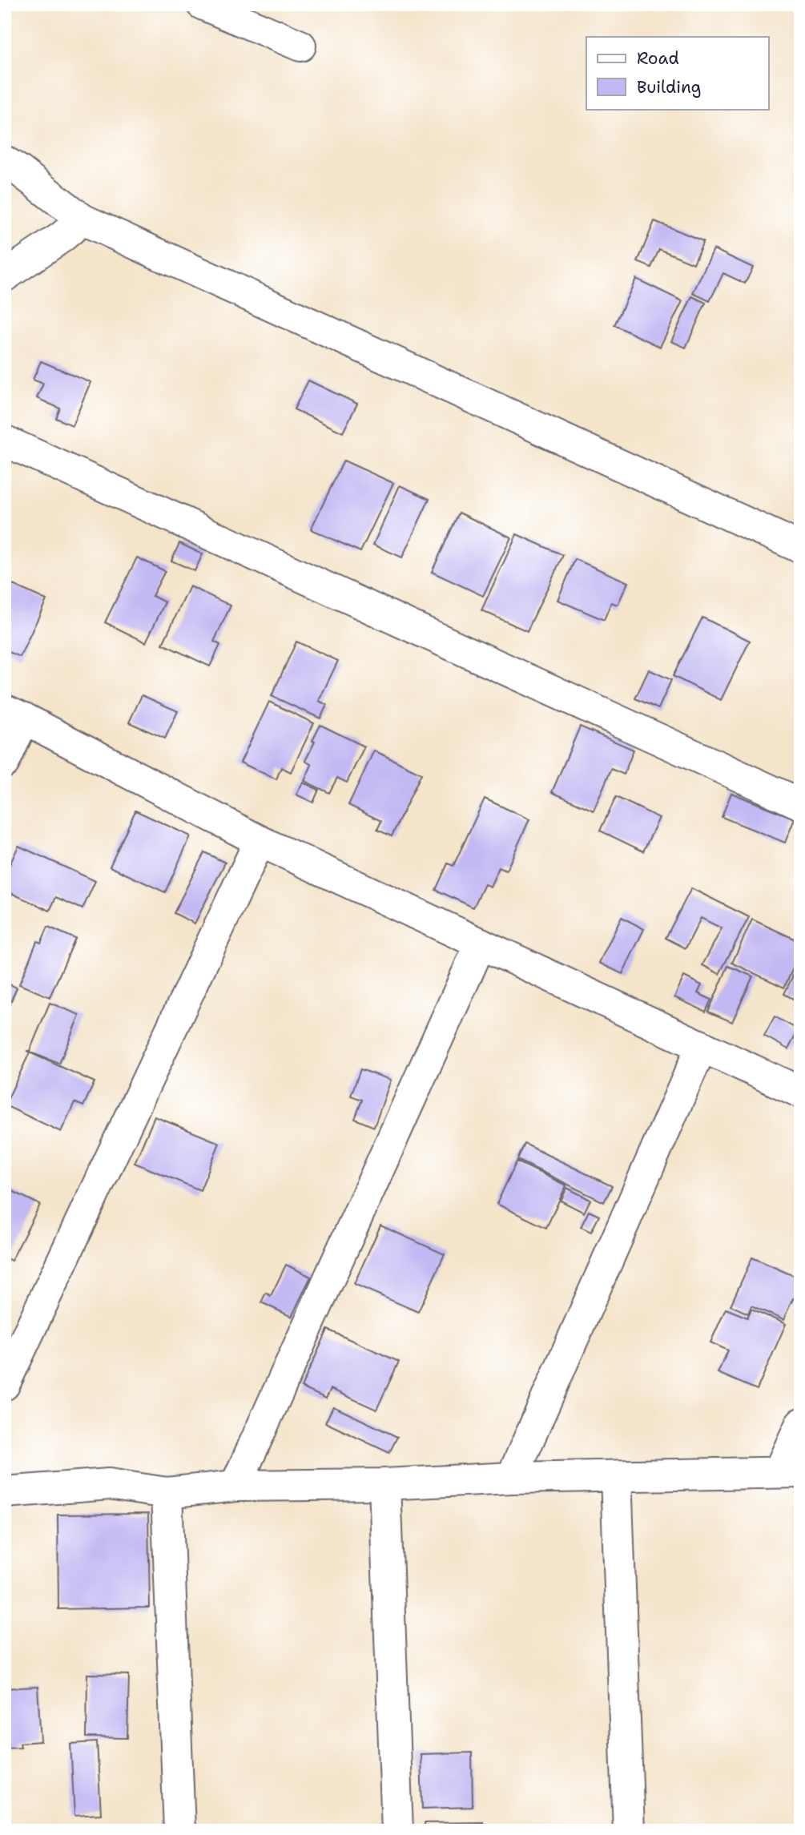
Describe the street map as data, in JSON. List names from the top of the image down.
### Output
{
  "legend": ["Road", "Building"]
}
